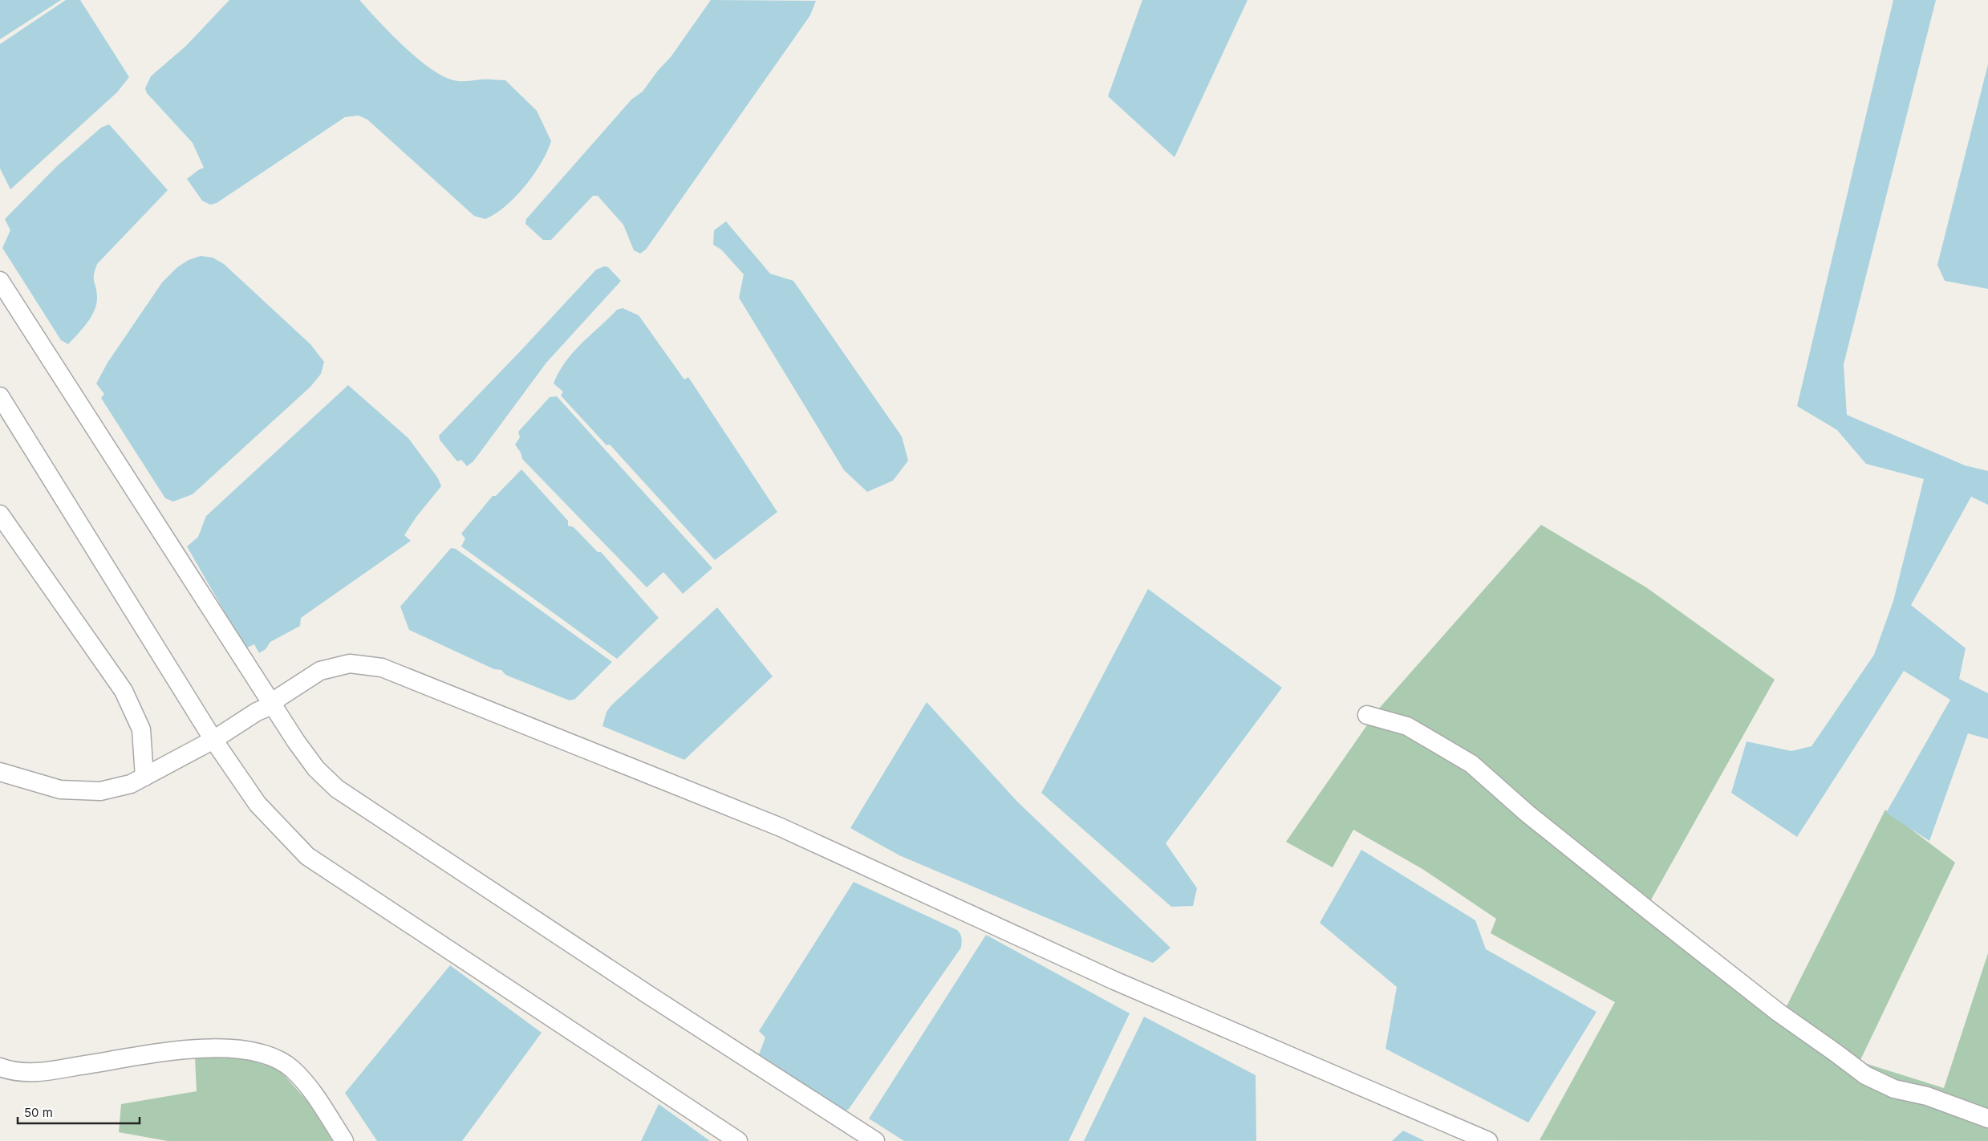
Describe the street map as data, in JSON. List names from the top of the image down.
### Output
{
  "scale_bar": "50 m"
}
